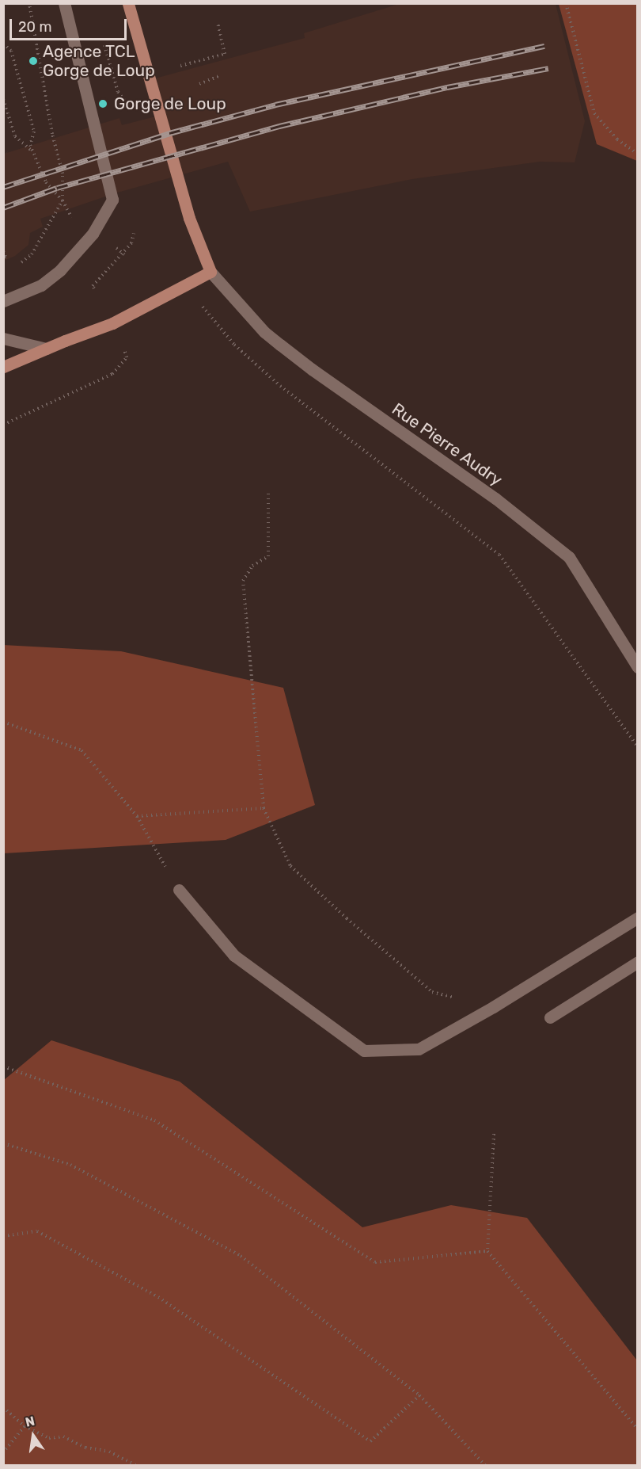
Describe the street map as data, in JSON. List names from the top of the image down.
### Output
{
  "streets": {
    "street": ["Rue Pierre Audry"]
  },
  "places": ["Agence TCL Gorge de Loup", "Gorge de Loup"],
  "scale_bar": "20 m",
  "north": "top"
}
